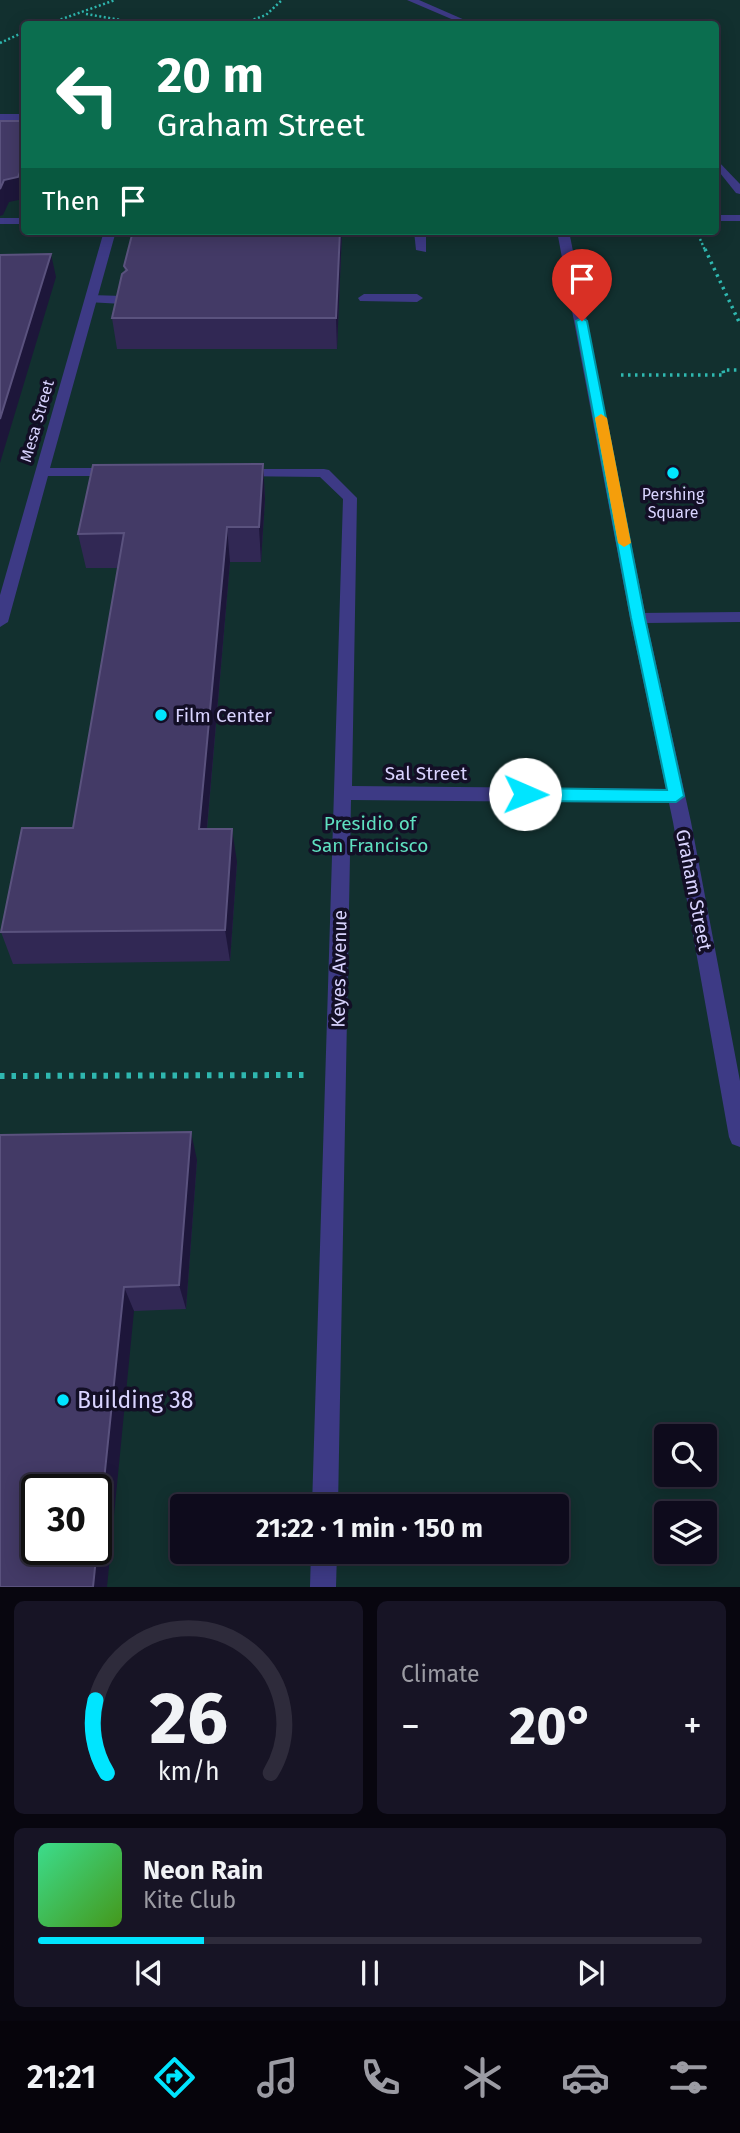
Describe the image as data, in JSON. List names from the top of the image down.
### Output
{
  "streets": {
    "street": [
      "Mesa Street",
      "Sal Street",
      "Graham Street",
      "Keyes Avenue"
    ]
  },
  "crossings": [
    ["Sal Street", "Graham Street"],
    ["Sal Street", "Keyes Avenue"]
  ],
  "parks": ["Presidio of San Francisco"],
  "places": ["Pershing Square", "Film Center", "Building 38"],
  "page": {
    "turn": ["20 m", "Graham Street"],
    "then": "Then",
    "limit": "30",
    "trip": "21:22 · 1 min · 150 m",
    "tile": "Climate",
    "heat": ["−", "20°", "+"],
    "song": ["Neon Rain", "Kite Club"],
    "tabs": "21:21",
    "gauge": ["26", "km/h"]
  }
}
